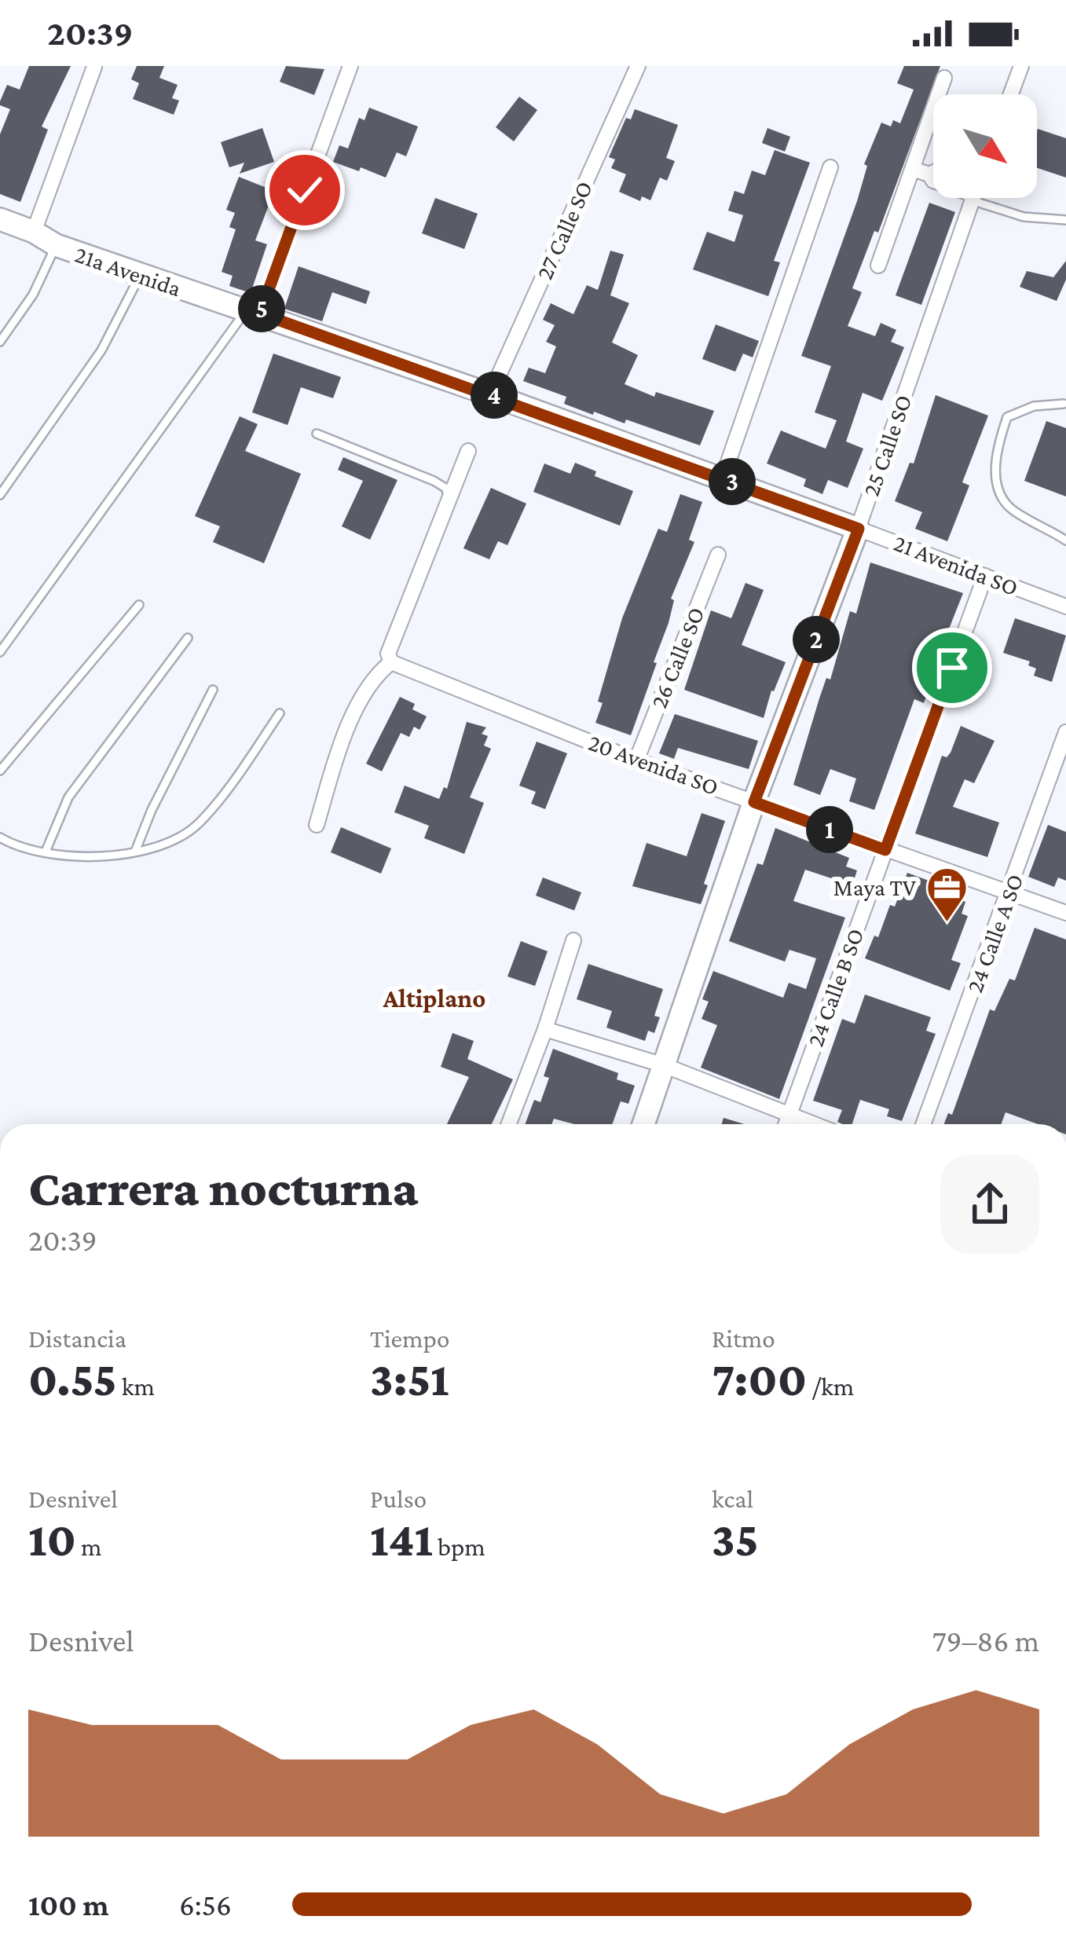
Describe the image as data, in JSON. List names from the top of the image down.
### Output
{
  "streets": {
    "street": [
      "27 Calle SO",
      "21a Avenida",
      "25 Calle SO",
      "21 Avenida SO",
      "26 Calle SO",
      "20 Avenida SO",
      "24 Calle A SO",
      "24 Calle B SO"
    ]
  },
  "crossings": [
    ["27 Calle SO", "21 Avenida SO"],
    ["21a Avenida", "21 Avenida SO"],
    ["25 Calle SO", "21 Avenida SO"],
    ["25 Calle SO", "20 Avenida SO"],
    ["21 Avenida SO", "24 Calle B SO"],
    ["26 Calle SO", "20 Avenida SO"],
    ["20 Avenida SO", "24 Calle A SO"],
    ["20 Avenida SO", "24 Calle B SO"]
  ],
  "districts": ["Altiplano"],
  "places": {
    "office": ["Maya TV"]
  },
  "north": "bottom right",
  "page": {
    "status": "20:39",
    "pins": [
      "5",
      "4",
      "3",
      "2",
      "1"
    ],
    "heading": ["Carrera nocturna", "20:39"],
    "stats": [
      ["Distancia", "0.55 km"],
      ["Tiempo", "3:51"],
      ["Ritmo", "7:00 /km"],
      ["Desnivel", "10 m"],
      ["Pulso", "141 bpm"],
      ["kcal", "35"]
    ],
    "chart": ["Desnivel", "79–86 m"],
    "list": [
      {
        "name": "100 m",
        "note": "6:56"
      }
    ]
  }
}
